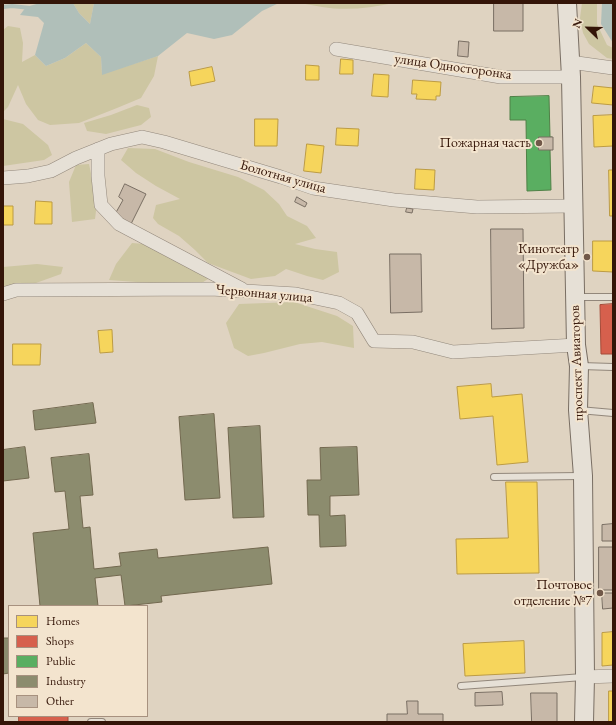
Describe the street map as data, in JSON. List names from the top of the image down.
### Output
{
  "streets": {
    "street": [
      "улица Односторонка",
      "Болотная улица",
      "Червонная улица",
      "проспект Авиаторов"
    ]
  },
  "crossings": [
    ["улица Односторонка", "проспект Авиаторов"],
    ["Болотная улица", "проспект Авиаторов"],
    ["Червонная улица", "проспект Авиаторов"]
  ],
  "places": ["Пожарная часть", "Кинотеатр «Дружба»", "Почтовое отделение №7"],
  "legend": [
    "Homes",
    "Shops",
    "Public",
    "Industry",
    "Other"
  ],
  "north": "top left"
}
